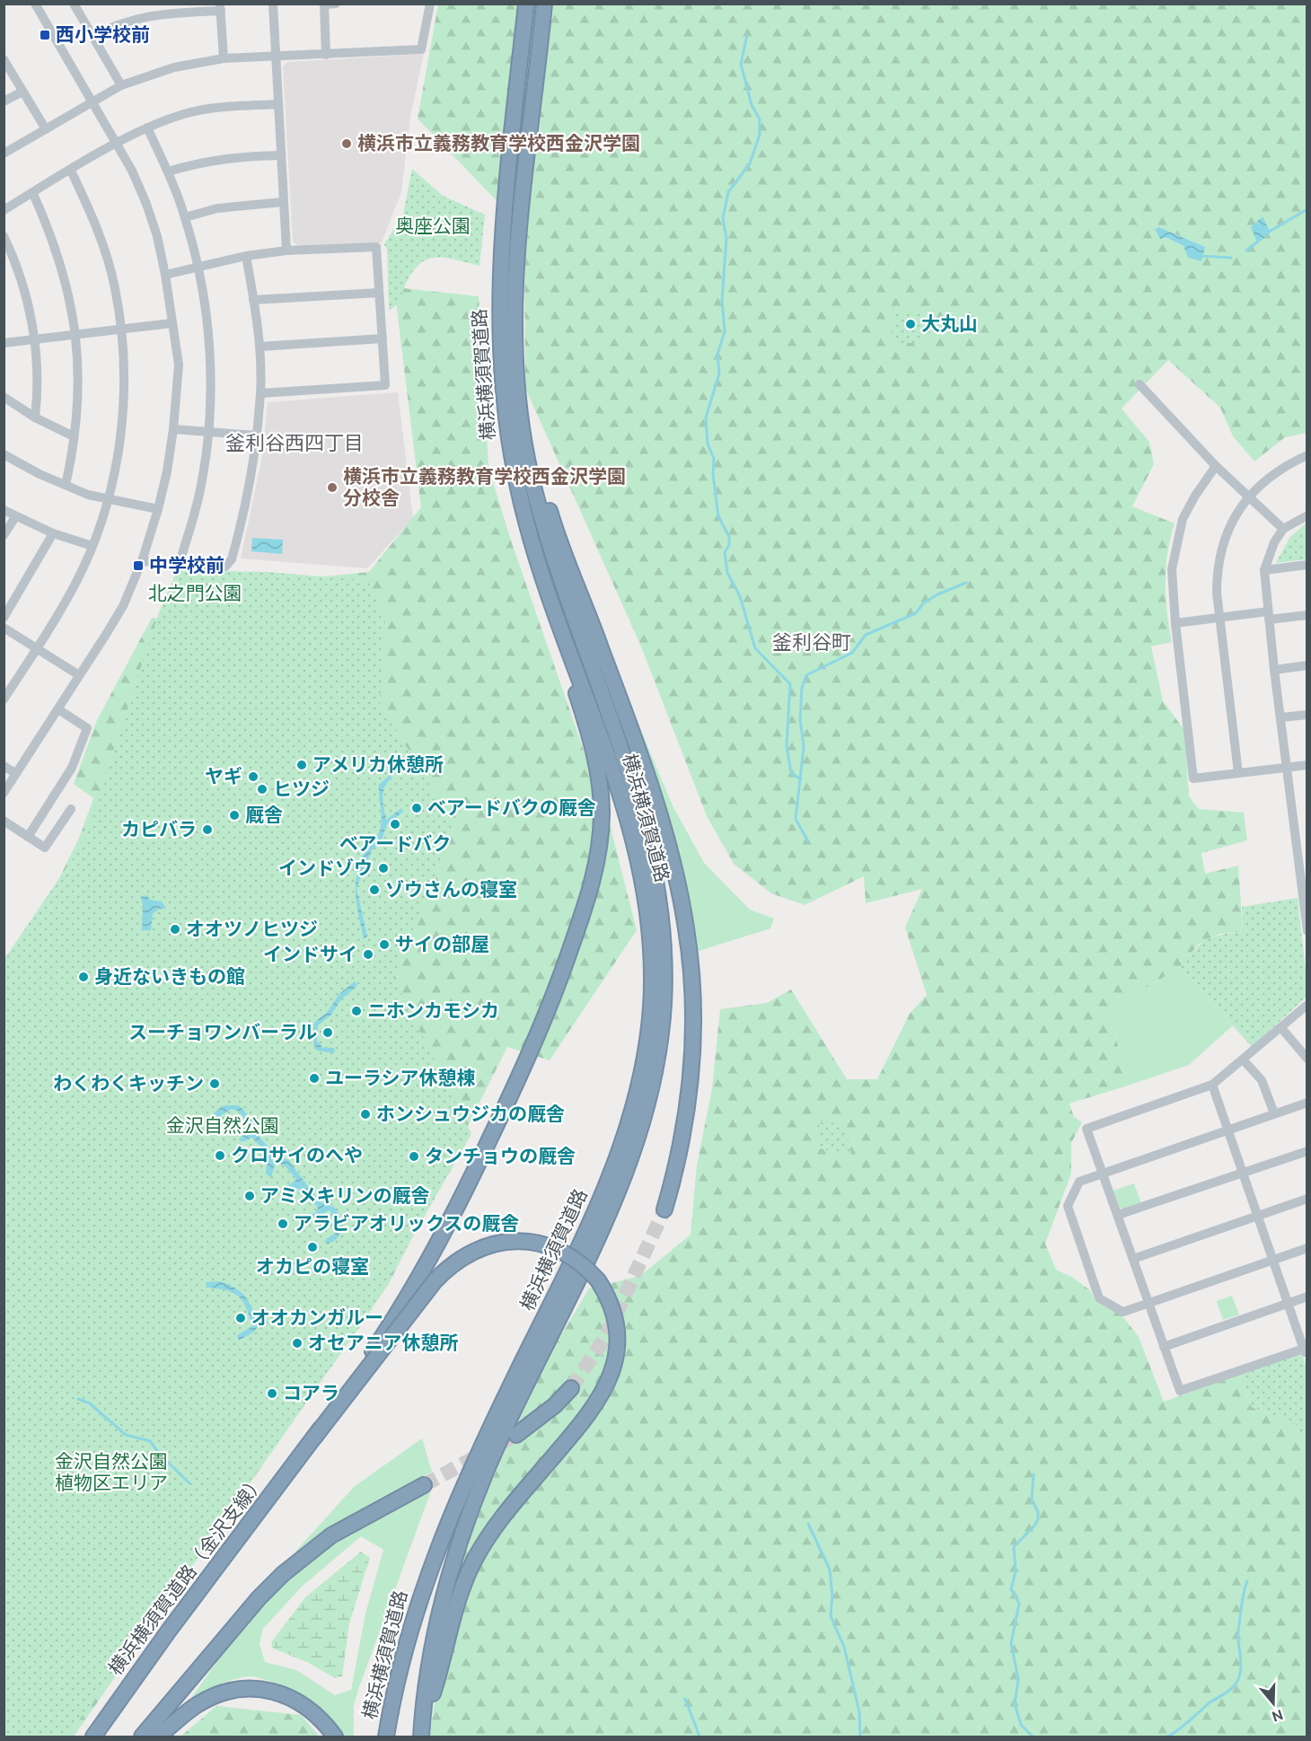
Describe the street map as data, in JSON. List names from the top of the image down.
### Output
{
  "streets": {
    "highway": ["横浜横須賀道路", "横浜横須賀道路（金沢支線）"]
  },
  "districts": ["釜利谷西四丁目", "釜利谷町"],
  "parks": [
    "奥座公園",
    "北之門公園",
    "金沢自然公園",
    "金沢自然公園 植物区エリア"
  ],
  "places": {
    "transit": ["西小学校前", "中学校前"],
    "other": [
      "横浜市立義務教育学校西金沢学園",
      "大丸山",
      "横浜市立義務教育学校西金沢学園 分校舎",
      "アメリカ休憩所",
      "ヤギ",
      "ヒツジ",
      "ベアードバクの厩舎",
      "厩舎",
      "ベアードバク",
      "カピバラ",
      "インドゾウ",
      "ゾウさんの寝室",
      "オオツノヒツジ",
      "サイの部屋",
      "インドサイ",
      "身近ないきもの館",
      "ニホンカモシカ",
      "スーチョワンバーラル",
      "ユーラシア休憩棟",
      "わくわくキッチン",
      "ホンシュウジカの厩舎",
      "クロサイのへや",
      "タンチョウの厩舎",
      "アミメキリンの厩舎",
      "アラビアオリックスの厩舎",
      "オカピの寝室",
      "オオカンガルー",
      "オセアニア休憩所",
      "コアラ"
    ]
  },
  "north": "bottom"
}
